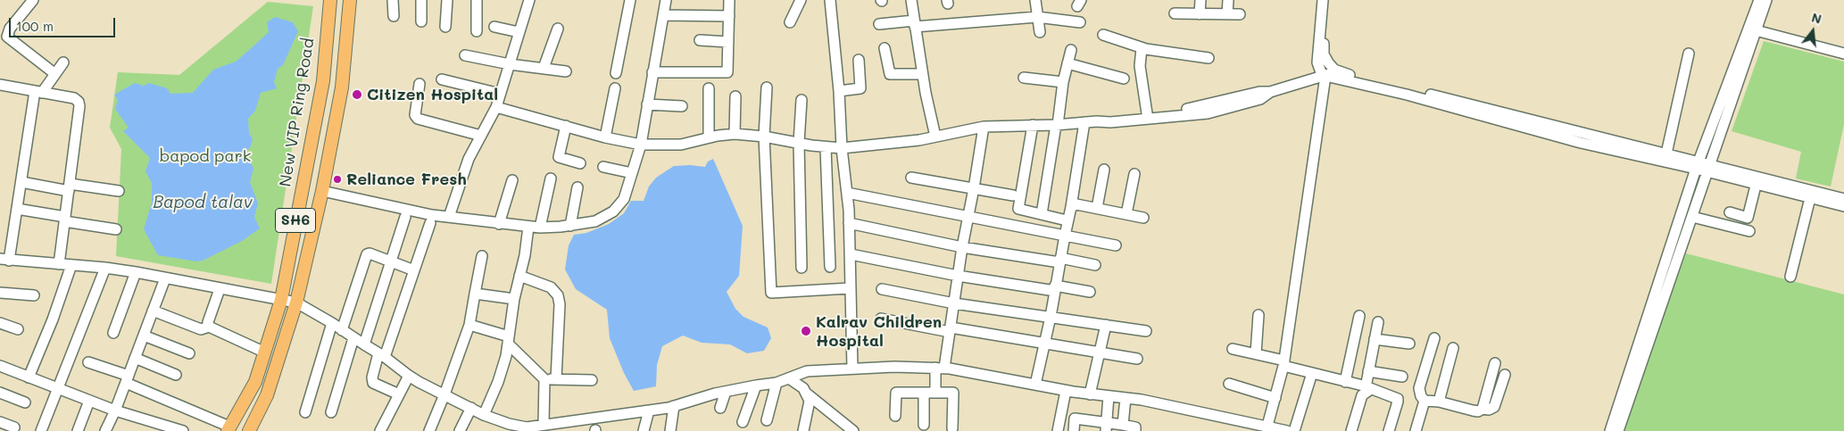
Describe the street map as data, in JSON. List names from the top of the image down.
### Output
{
  "streets": {
    "main road": ["New VIP Ring Road", "SH6"]
  },
  "water": ["Bapod talav"],
  "parks": ["bapod park"],
  "places": ["Citizen Hospital", "Reliance Fresh", "Kalrav Children Hospital"],
  "scale_bar": "100 m",
  "north": "top"
}
